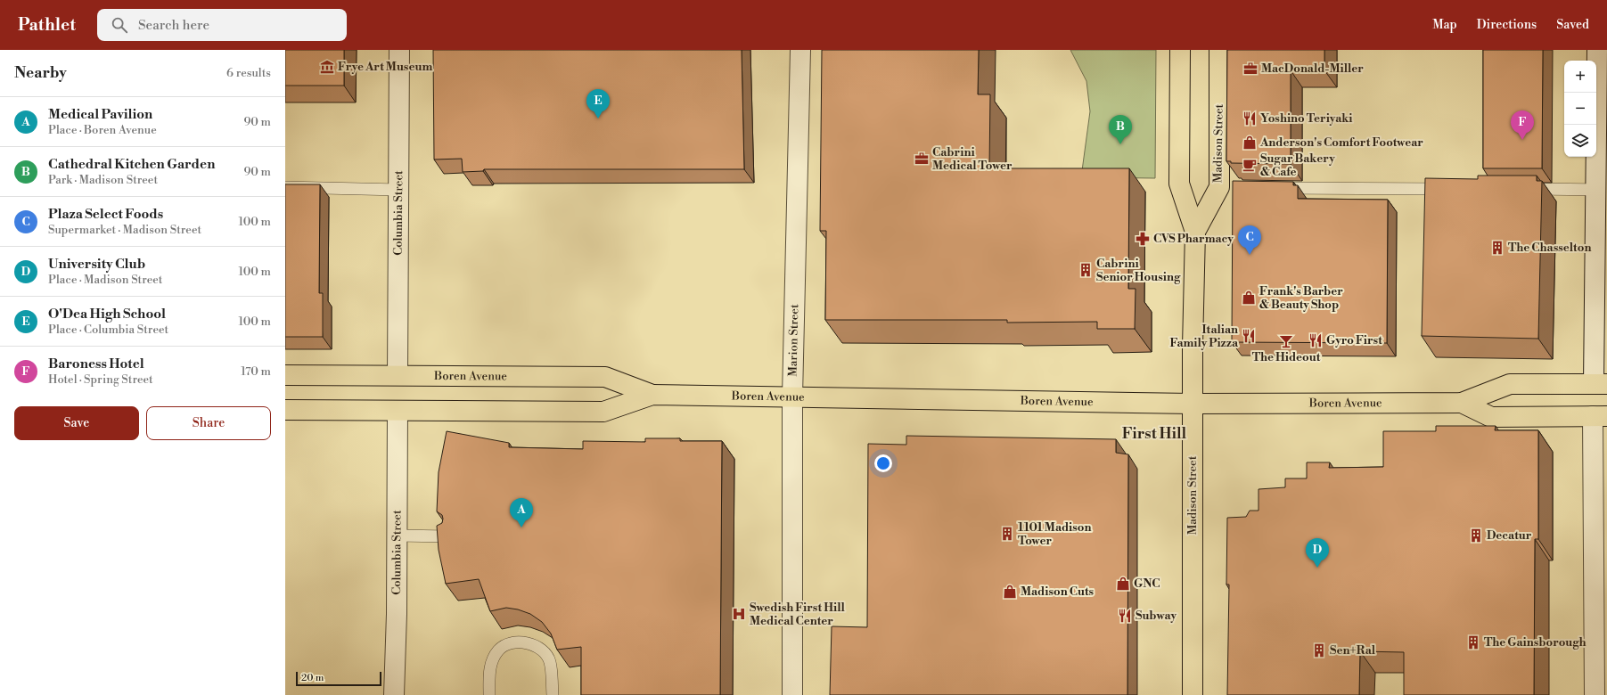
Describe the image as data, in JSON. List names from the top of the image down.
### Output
{
  "streets": {
    "main road": ["Madison Street", "Boren Avenue"],
    "street": ["Columbia Street", "Marion Street"]
  },
  "crossings": [
    ["Madison Street", "Boren Avenue"],
    ["Columbia Street", "Boren Avenue"],
    ["Marion Street", "Boren Avenue"]
  ],
  "districts": ["First Hill"],
  "places": {
    "museum": ["Frye Art Museum"],
    "office": ["MacDonald-Miller", "Cabrini Medical Tower"],
    "restaurant": [
      "Yoshino Teriyaki",
      "Italian Family Pizza",
      "Gyro First",
      "Subway"
    ],
    "shop": [
      "Anderson's Comfort Footwear",
      "Frank's Barber & Beauty Shop",
      "GNC",
      "Madison Cuts"
    ],
    "cafe": ["Sugar Bakery & Cafe"],
    "pharmacy": ["CVS Pharmacy"],
    "building": [
      "The Chasselton",
      "Cabrini Senior Housing",
      "1101 Madison Tower",
      "Decatur",
      "The Gainsborough",
      "Sen+Ral"
    ],
    "bar": ["The Hideout"],
    "hospital": ["Swedish First Hill Medical Center"]
  },
  "scale_bar": "20 m",
  "page": {
    "header": "Pathlet",
    "search": "Search here",
    "nav": ["Map", "Directions", "Saved"],
    "heading": ["Nearby", "6 results"],
    "map_buttons": ["+", "−"],
    "pins": [
      "E",
      "F",
      "B",
      "C",
      "A",
      "D"
    ],
    "list": [
      {
        "mark": "A",
        "name": "Medical Pavilion",
        "note": "Place · Boren Avenue",
        "value": "90 m"
      },
      {
        "mark": "B",
        "name": "Cathedral Kitchen Garden",
        "note": "Park · Madison Street",
        "value": "90 m"
      },
      {
        "mark": "C",
        "name": "Plaza Select Foods",
        "note": "Supermarket · Madison Street",
        "value": "100 m"
      },
      {
        "mark": "D",
        "name": "University Club",
        "note": "Place · Madison Street",
        "value": "100 m"
      },
      {
        "mark": "E",
        "name": "O'Dea High School",
        "note": "Place · Columbia Street",
        "value": "100 m"
      },
      {
        "mark": "F",
        "name": "Baroness Hotel",
        "note": "Hotel · Spring Street",
        "value": "170 m"
      }
    ],
    "buttons": ["Save", "Share"],
    "scale": "20 m"
  }
}
